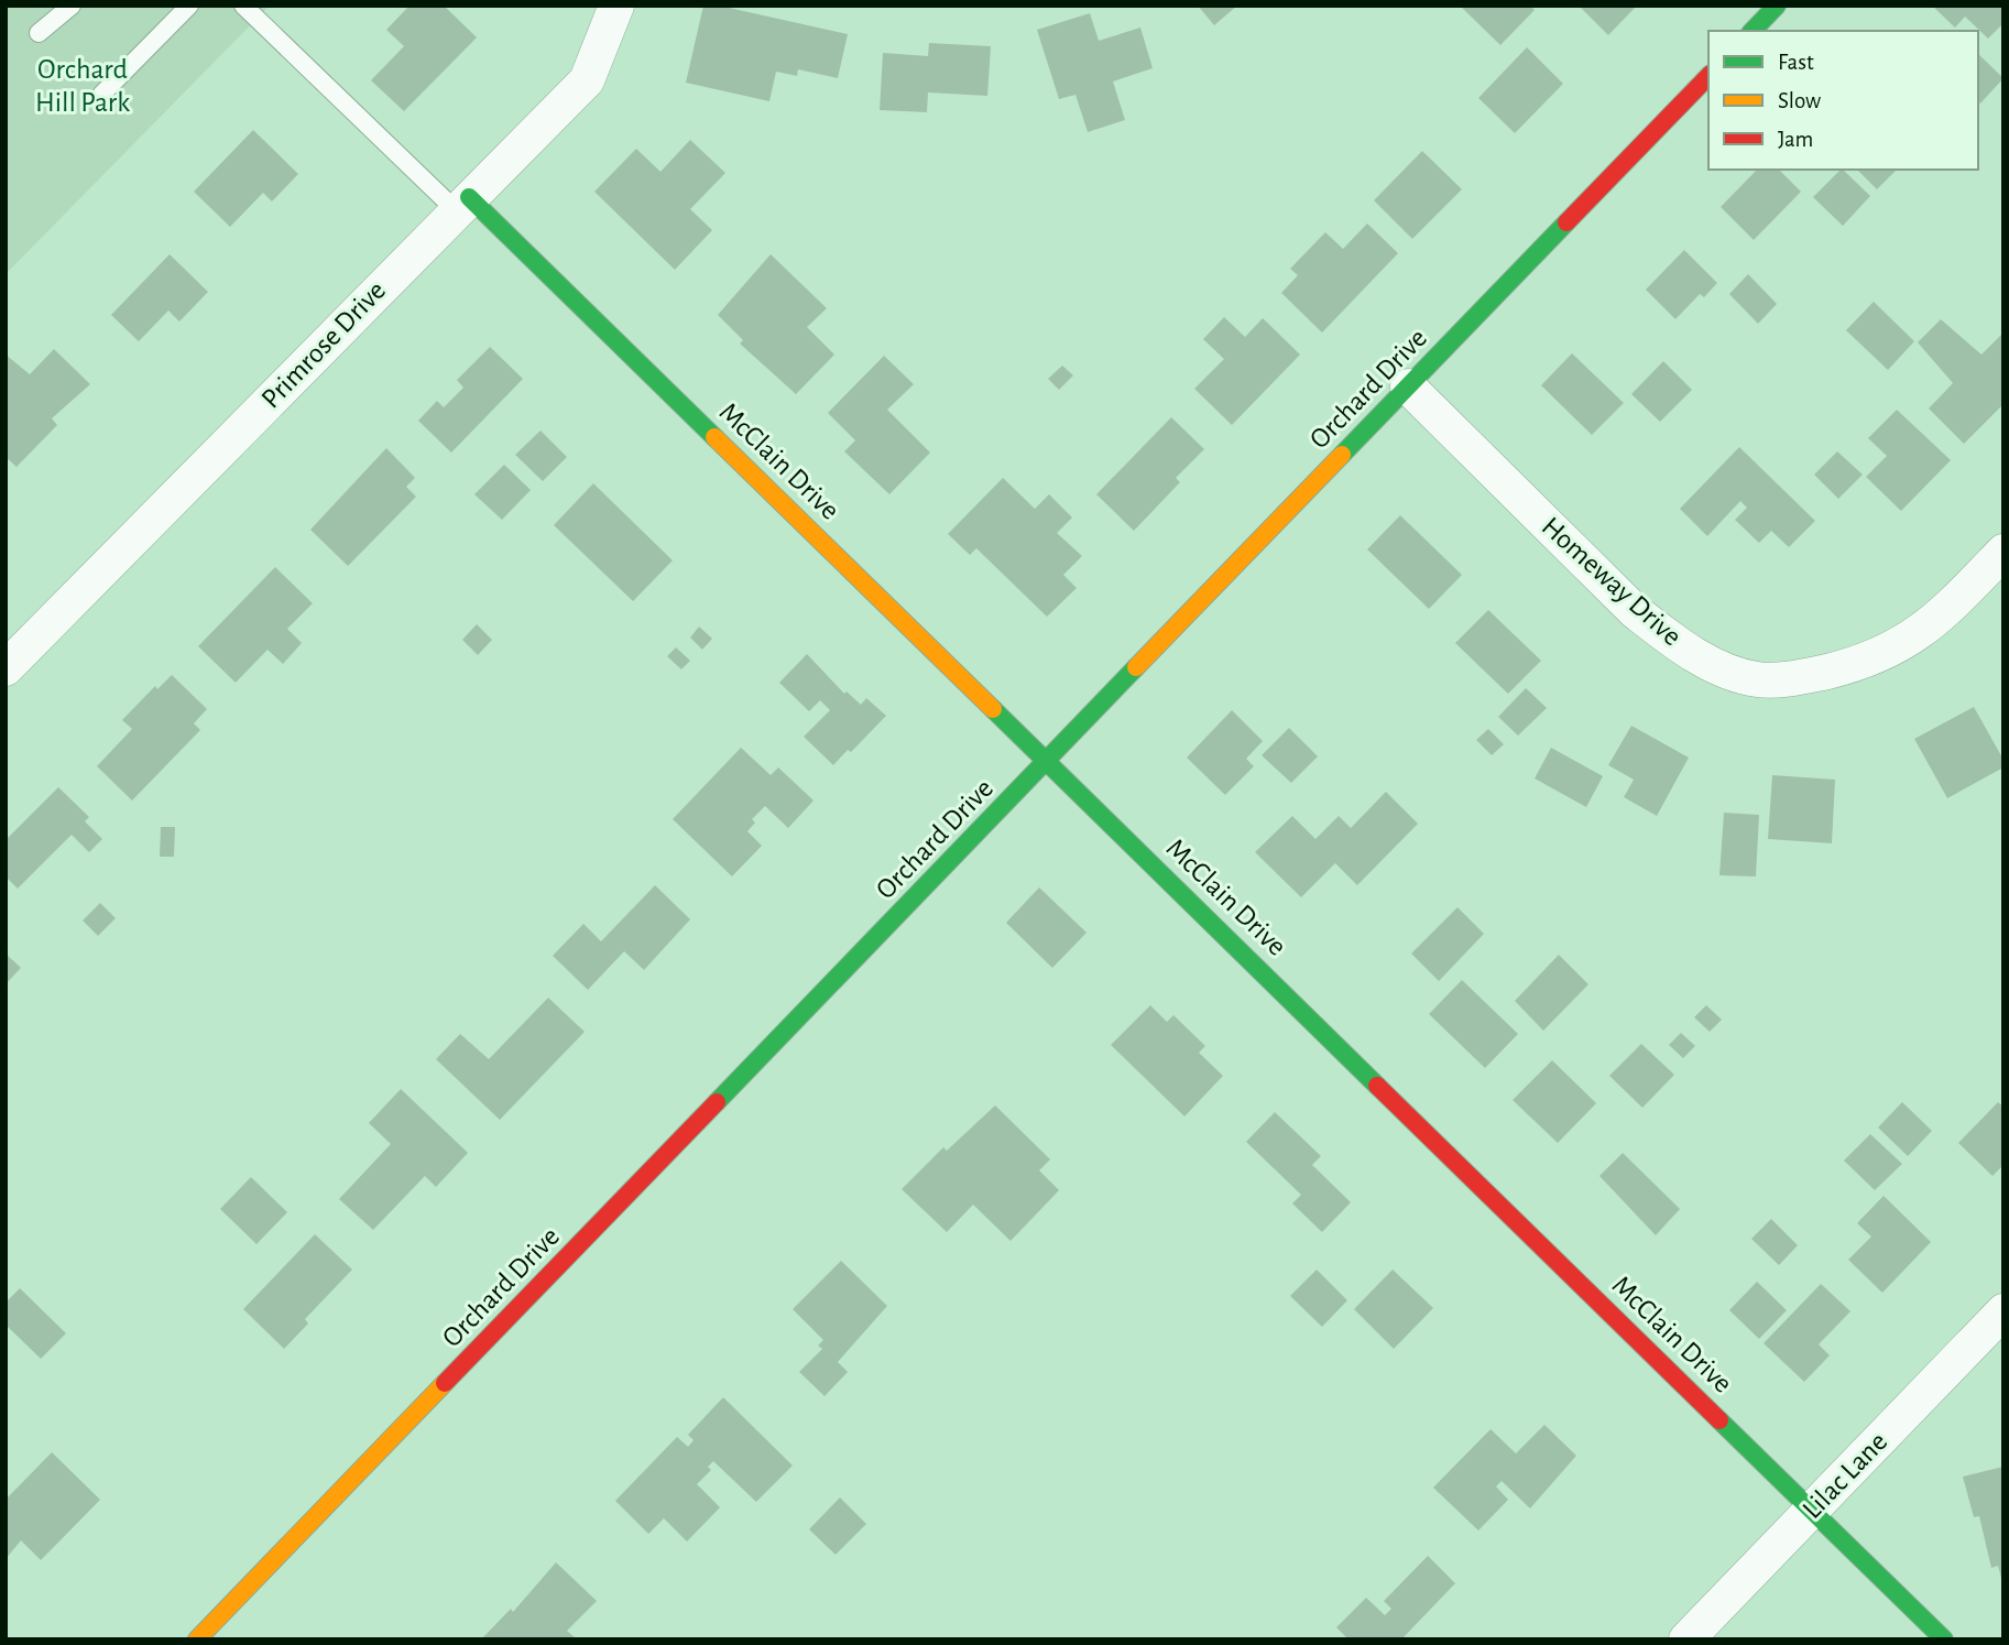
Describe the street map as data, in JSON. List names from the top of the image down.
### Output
{
  "streets": {
    "street": [
      "Primrose Drive",
      "Orchard Drive",
      "McClain Drive",
      "Homeway Drive",
      "Lilac Lane"
    ]
  },
  "crossings": [
    ["Primrose Drive", "McClain Drive"],
    ["Orchard Drive", "McClain Drive"],
    ["Orchard Drive", "Homeway Drive"],
    ["McClain Drive", "Lilac Lane"]
  ],
  "parks": ["Orchard Hill Park"],
  "legend": ["Fast", "Slow", "Jam"]
}
